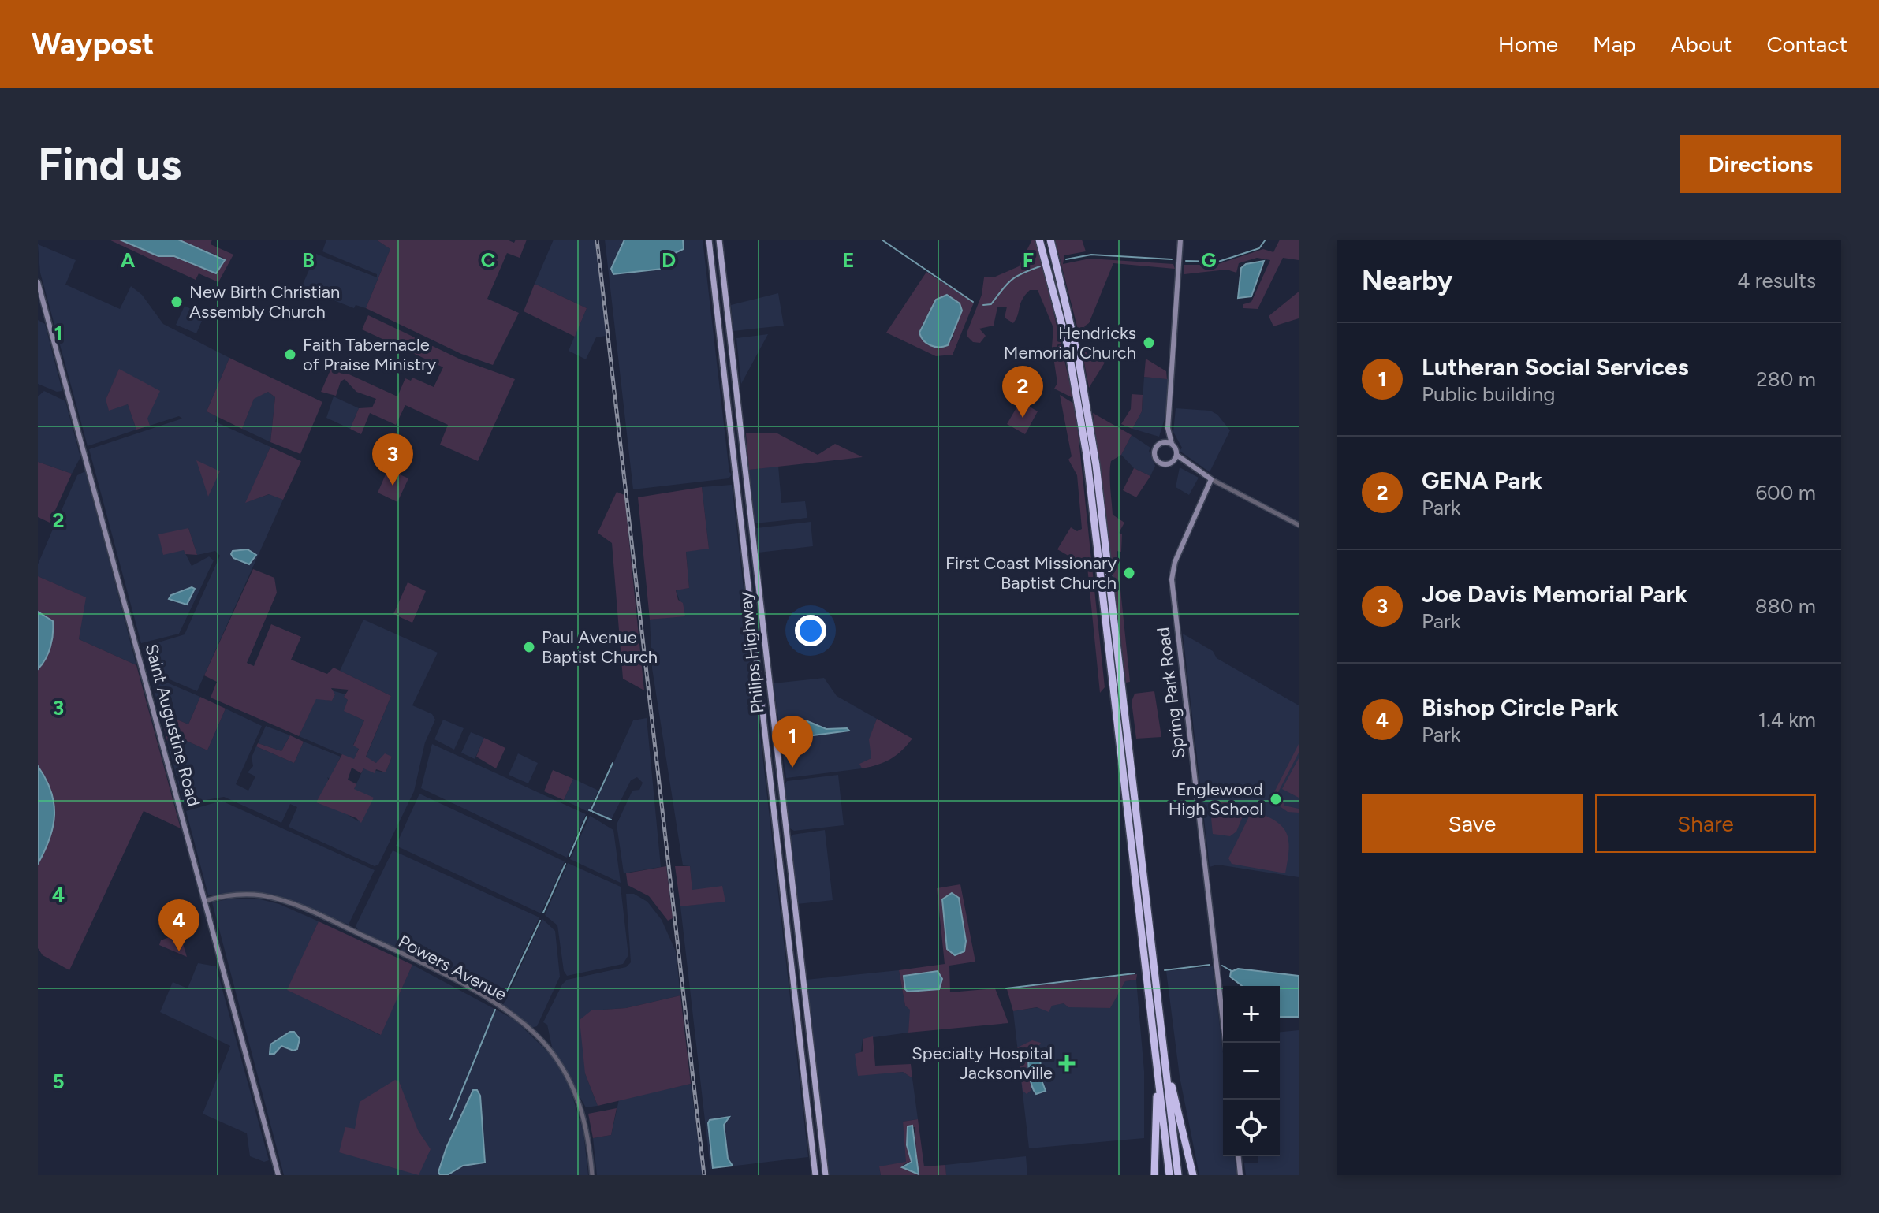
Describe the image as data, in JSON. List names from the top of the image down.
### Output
{
  "streets": {
    "main road": ["Philips Highway", "Spring Park Road", "Saint Augustine Road"],
    "street": ["Powers Avenue"]
  },
  "crossings": [
    ["Saint Augustine Road", "Powers Avenue"]
  ],
  "places": {
    "other": [
      "New Birth Christian Assembly Church",
      "Hendricks Memorial Church",
      "Faith Tabernacle of Praise Ministry",
      "First Coast Missionary Baptist Church",
      "Paul Avenue Baptist Church",
      "Englewood High School"
    ],
    "health": ["Specialty Hospital Jacksonville"]
  },
  "page": {
    "header": "Waypost",
    "nav": [
      "Home",
      "Map",
      "About",
      "Contact"
    ],
    "buttons": [
      "Directions",
      ["Save", "Share"]
    ],
    "title": "Find us",
    "heading": ["Nearby", "4 results"],
    "list": [
      {
        "mark": "1",
        "name": "Lutheran Social Services",
        "note": "Public building",
        "value": "280 m"
      },
      {
        "mark": "2",
        "name": "GENA Park",
        "note": "Park",
        "value": "600 m"
      },
      {
        "mark": "3",
        "name": "Joe Davis Memorial Park",
        "note": "Park",
        "value": "880 m"
      },
      {
        "mark": "4",
        "name": "Bishop Circle Park",
        "note": "Park",
        "value": "1.4 km"
      }
    ],
    "pins": [
      "2",
      "3",
      "1",
      "4"
    ],
    "map_buttons": ["+", "−"]
  },
  "grid": {
    "columns": [
      "A",
      "B",
      "C",
      "D",
      "E",
      "F",
      "G"
    ],
    "rows": [
      "1",
      "2",
      "3",
      "4",
      "5"
    ]
  }
}
